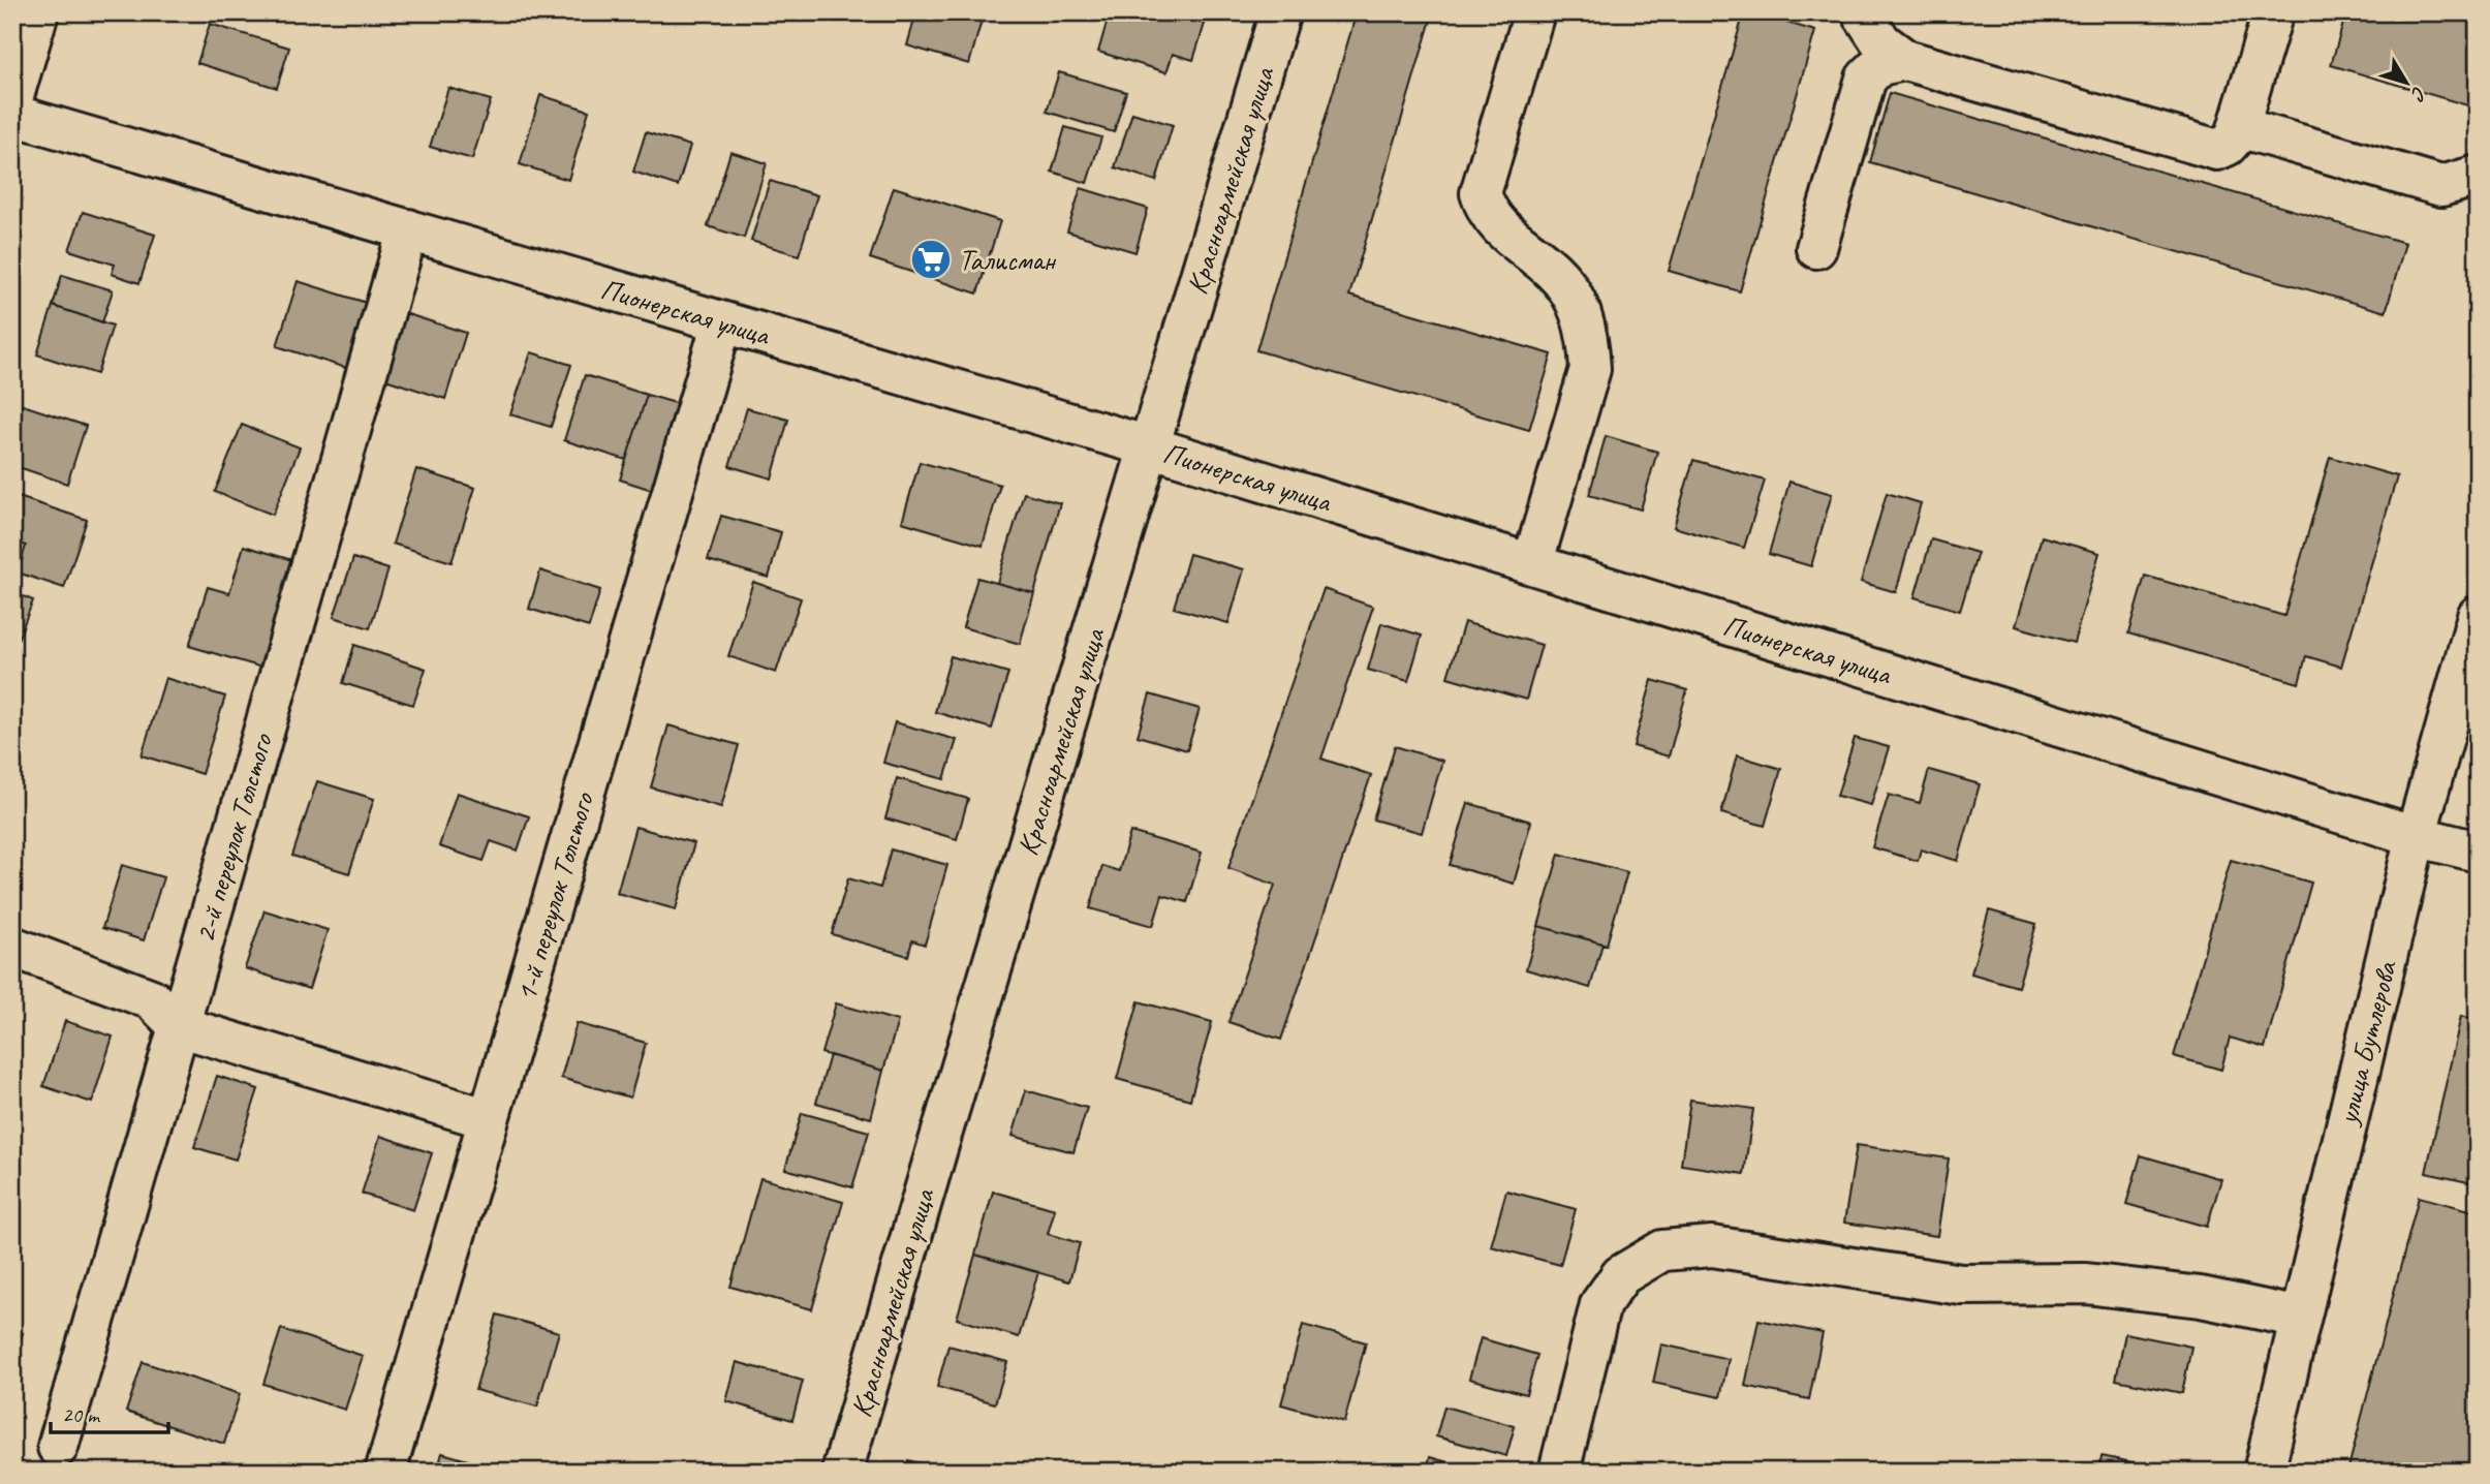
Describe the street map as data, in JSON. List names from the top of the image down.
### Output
{
  "streets": {
    "street": [
      "Красноармейская улица",
      "Пионерская улица",
      "2-й переулок Толстого",
      "1-й переулок Толстого",
      "улица Бутлерова"
    ]
  },
  "crossings": [
    ["Красноармейская улица", "Пионерская улица"],
    ["Пионерская улица", "2-й переулок Толстого"],
    ["Пионерская улица", "1-й переулок Толстого"],
    ["Пионерская улица", "улица Бутлерова"]
  ],
  "places": {
    "supermarket": ["Талисман"]
  },
  "scale_bar": "20 m",
  "north": "bottom right"
}
